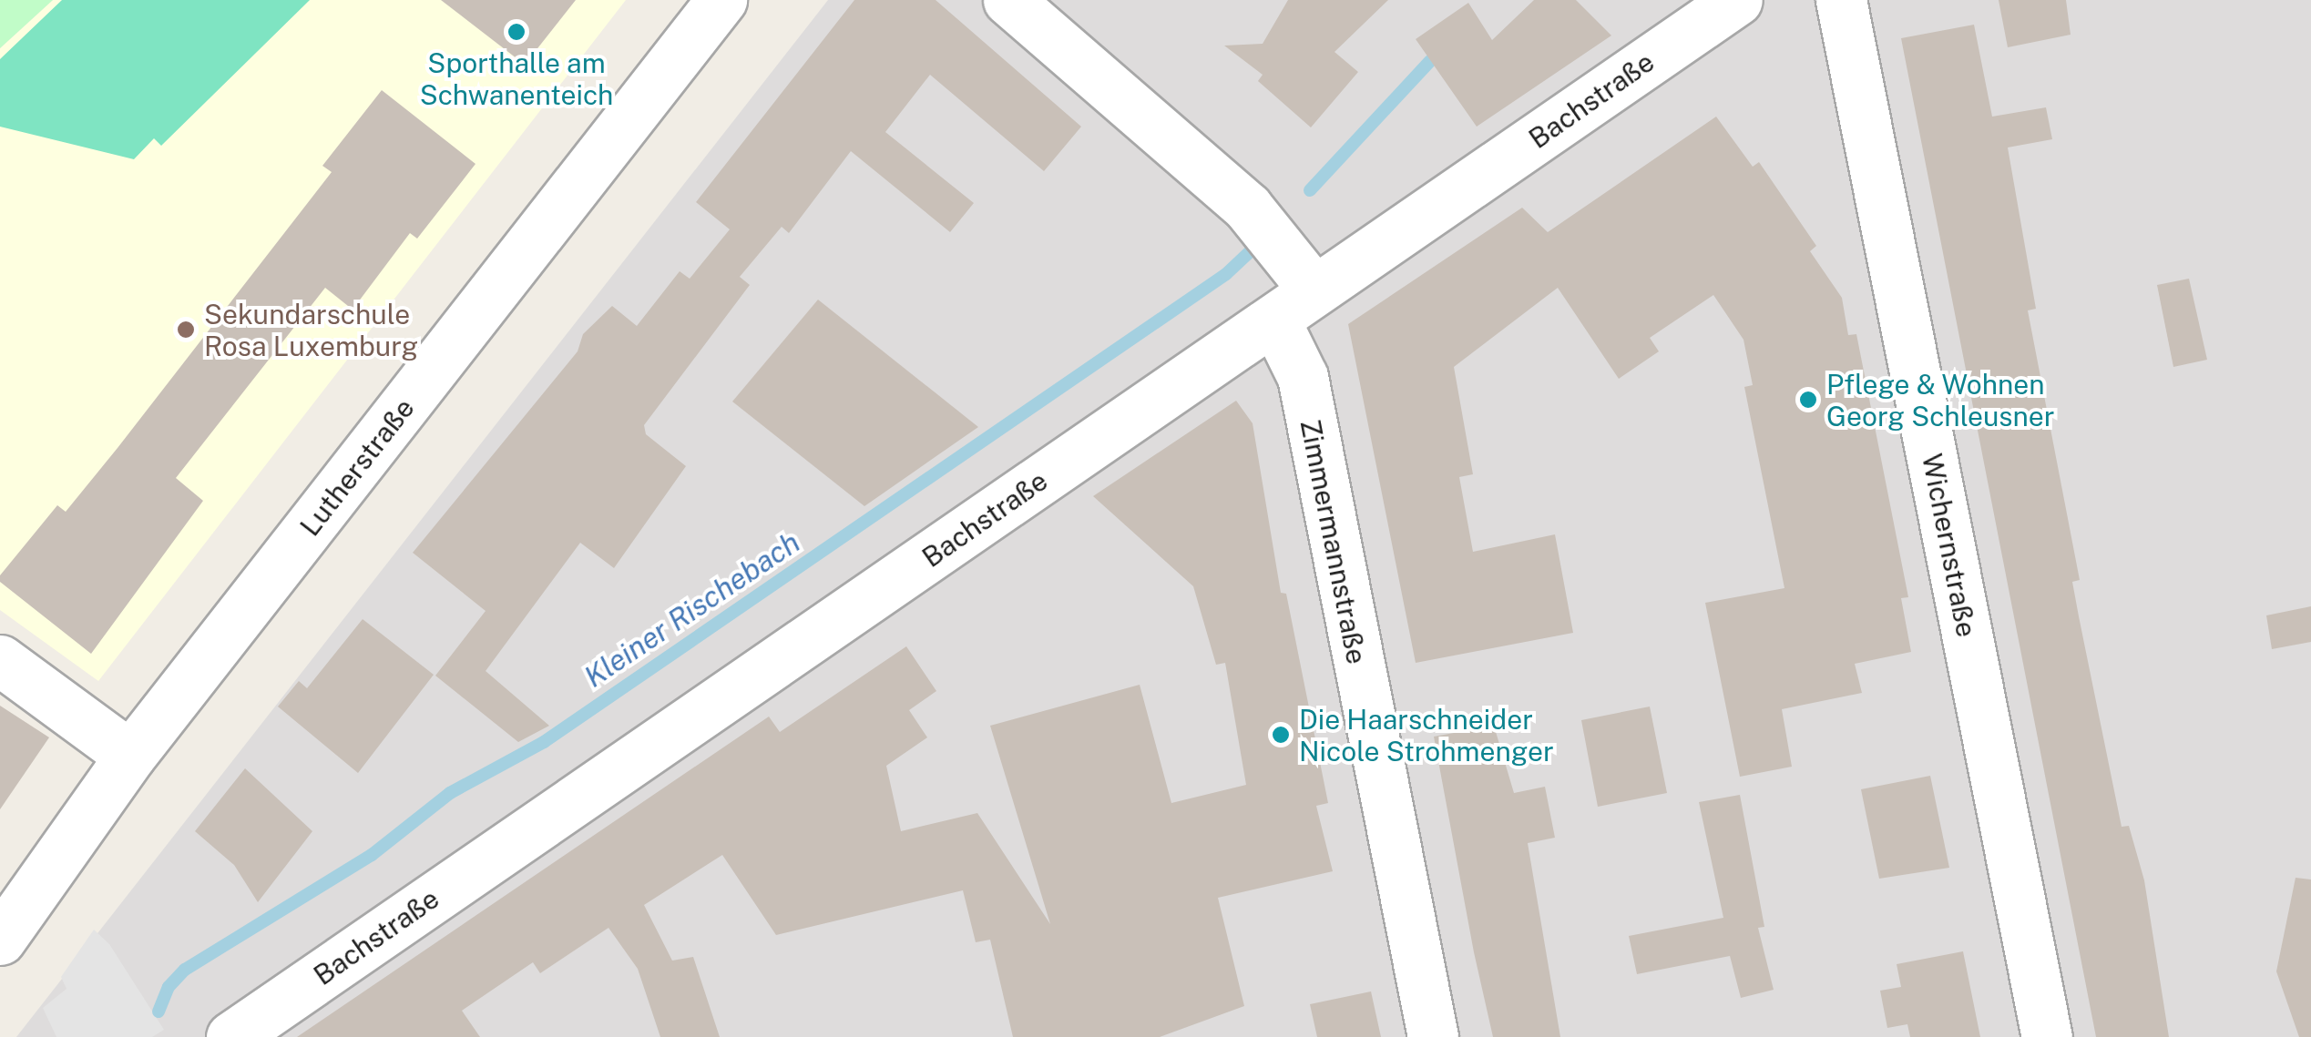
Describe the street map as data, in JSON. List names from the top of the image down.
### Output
{
  "streets": {
    "street": [
      "Bachstraße",
      "Lutherstraße",
      "Zimmermannstraße",
      "Wichernstraße"
    ]
  },
  "crossings": [
    ["Bachstraße", "Zimmermannstraße"]
  ],
  "water": ["Kleiner Rischebach"],
  "places": [
    "Sporthalle am Schwanenteich",
    "Sekundarschule Rosa Luxemburg",
    "Pflege & Wohnen Georg Schleusner",
    "Die Haarschneider Nicole Strohmenger"
  ]
}
